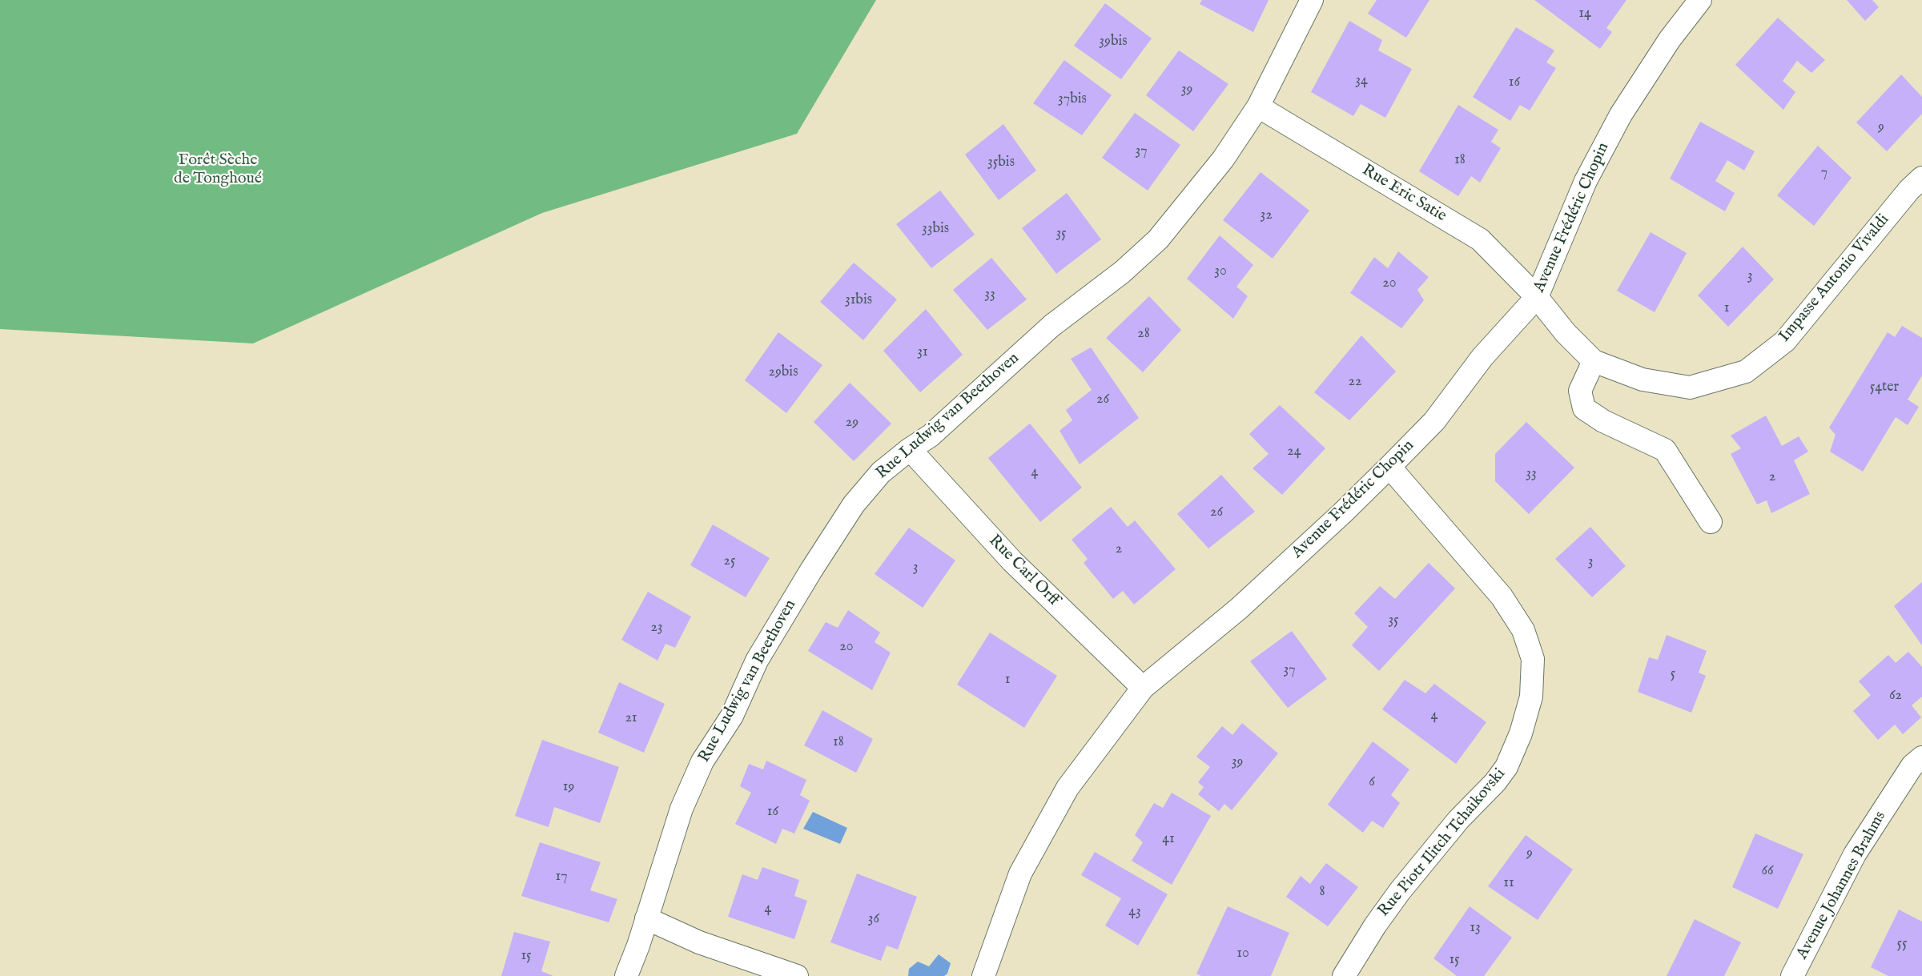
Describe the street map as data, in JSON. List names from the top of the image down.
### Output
{
  "streets": {
    "street": [
      "Rue Eric Satie",
      "Avenue Frédéric Chopin",
      "Impasse Antonio Vivaldi",
      "Rue Ludwig van Beethoven",
      "Rue Carl Orff",
      "Rue Piotr Ilitch Tchaikovski",
      "Avenue Johannes Brahms"
    ]
  },
  "crossings": [
    ["Rue Eric Satie", "Avenue Frédéric Chopin"],
    ["Rue Eric Satie", "Impasse Antonio Vivaldi"],
    ["Rue Eric Satie", "Rue Ludwig van Beethoven"],
    ["Avenue Frédéric Chopin", "Impasse Antonio Vivaldi"],
    ["Avenue Frédéric Chopin", "Rue Carl Orff"],
    ["Avenue Frédéric Chopin", "Rue Piotr Ilitch Tchaikovski"],
    ["Rue Ludwig van Beethoven", "Rue Carl Orff"]
  ],
  "parks": ["Forêt Sèche de Tonghoué"],
  "house_numbers": [
    "14",
    "39bis",
    "34",
    "16",
    "39",
    "37bis",
    "9",
    "37",
    "18",
    "35bis",
    "7",
    "32",
    "33bis",
    "35",
    "30",
    "3",
    "20",
    "33",
    "31bis",
    "1",
    "28",
    "31",
    "29bis",
    "22",
    "54ter",
    "26",
    "29",
    "24",
    "4",
    "33",
    "2",
    "26",
    "2",
    "25",
    "3",
    "3",
    "35",
    "23",
    "20",
    "37",
    "5",
    "1",
    "62",
    "4",
    "21",
    "18",
    "39",
    "6",
    "19",
    "16",
    "41",
    "9",
    "66",
    "17",
    "11",
    "8",
    "4",
    "43",
    "36",
    "13",
    "55",
    "10",
    "15",
    "15"
  ]
}
